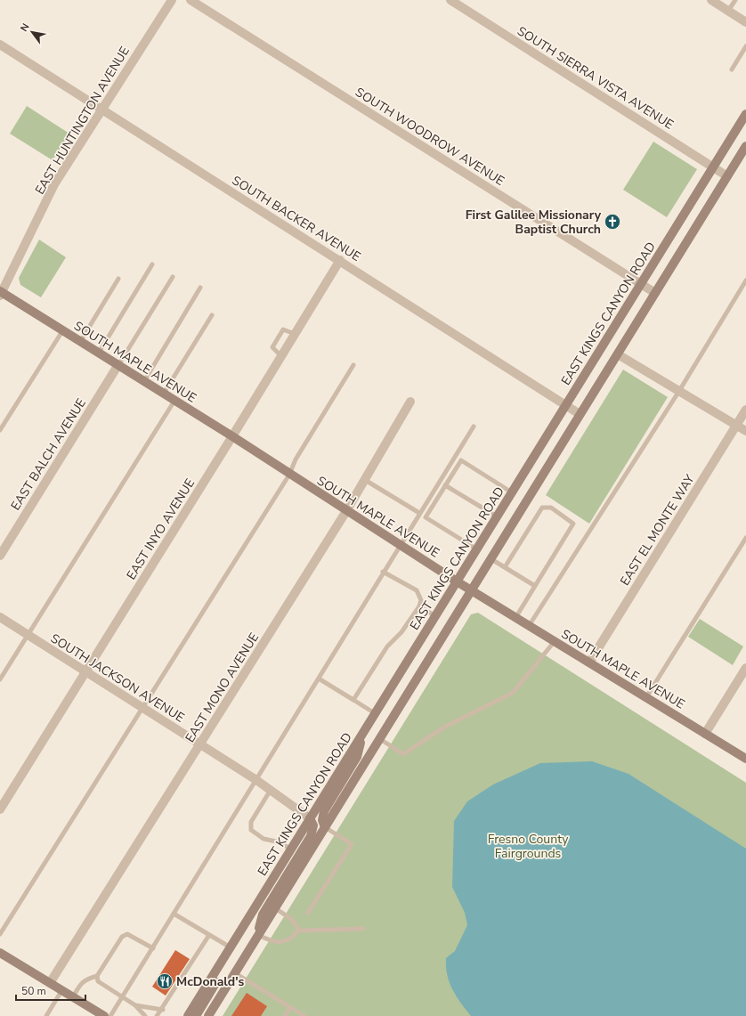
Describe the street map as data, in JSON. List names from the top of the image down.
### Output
{
  "streets": {
    "main road": ["EAST KINGS CANYON ROAD", "SOUTH MAPLE AVENUE"],
    "street": [
      "SOUTH SIERRA VISTA AVENUE",
      "EAST HUNTINGTON AVENUE",
      "SOUTH WOODROW AVENUE",
      "SOUTH BACKER AVENUE",
      "EAST BALCH AVENUE",
      "EAST INYO AVENUE",
      "EAST EL MONTE WAY",
      "SOUTH JACKSON AVENUE",
      "EAST MONO AVENUE"
    ]
  },
  "crossings": [
    ["SOUTH SIERRA VISTA AVENUE", "EAST KINGS CANYON ROAD"],
    ["EAST HUNTINGTON AVENUE", "SOUTH BACKER AVENUE"],
    ["EAST HUNTINGTON AVENUE", "SOUTH MAPLE AVENUE"],
    ["SOUTH WOODROW AVENUE", "EAST KINGS CANYON ROAD"],
    ["SOUTH BACKER AVENUE", "EAST KINGS CANYON ROAD"],
    ["SOUTH BACKER AVENUE", "EAST INYO AVENUE"],
    ["EAST KINGS CANYON ROAD", "SOUTH MAPLE AVENUE"],
    ["EAST KINGS CANYON ROAD", "SOUTH JACKSON AVENUE"],
    ["SOUTH MAPLE AVENUE", "EAST BALCH AVENUE"],
    ["SOUTH MAPLE AVENUE", "EAST INYO AVENUE"],
    ["SOUTH MAPLE AVENUE", "EAST EL MONTE WAY"],
    ["SOUTH MAPLE AVENUE", "EAST MONO AVENUE"],
    ["EAST INYO AVENUE", "SOUTH JACKSON AVENUE"],
    ["SOUTH JACKSON AVENUE", "EAST MONO AVENUE"]
  ],
  "parks": ["Fresno County Fairgrounds"],
  "places": {
    "church": ["First Galilee Missionary Baptist Church"],
    "restaurant": ["McDonald's"]
  },
  "scale_bar": "50 m",
  "north": "top left"
}
